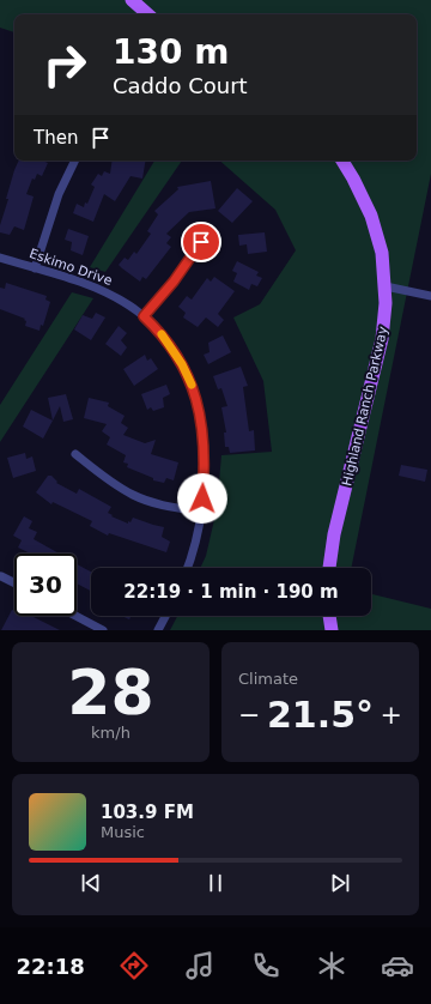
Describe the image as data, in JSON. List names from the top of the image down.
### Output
{
  "streets": {
    "main road": ["Highland Ranch Parkway"],
    "street": ["Eskimo Drive"]
  },
  "page": {
    "turn": ["130 m", "Caddo Court"],
    "then": "Then",
    "limit": "30",
    "trip": "22:19 · 1 min · 190 m",
    "tile": [
      ["28", "km/h"],
      "Climate"
    ],
    "heat": ["−", "21.5°", "+"],
    "song": ["103.9 FM", "Music"],
    "tabs": "22:18"
  }
}
